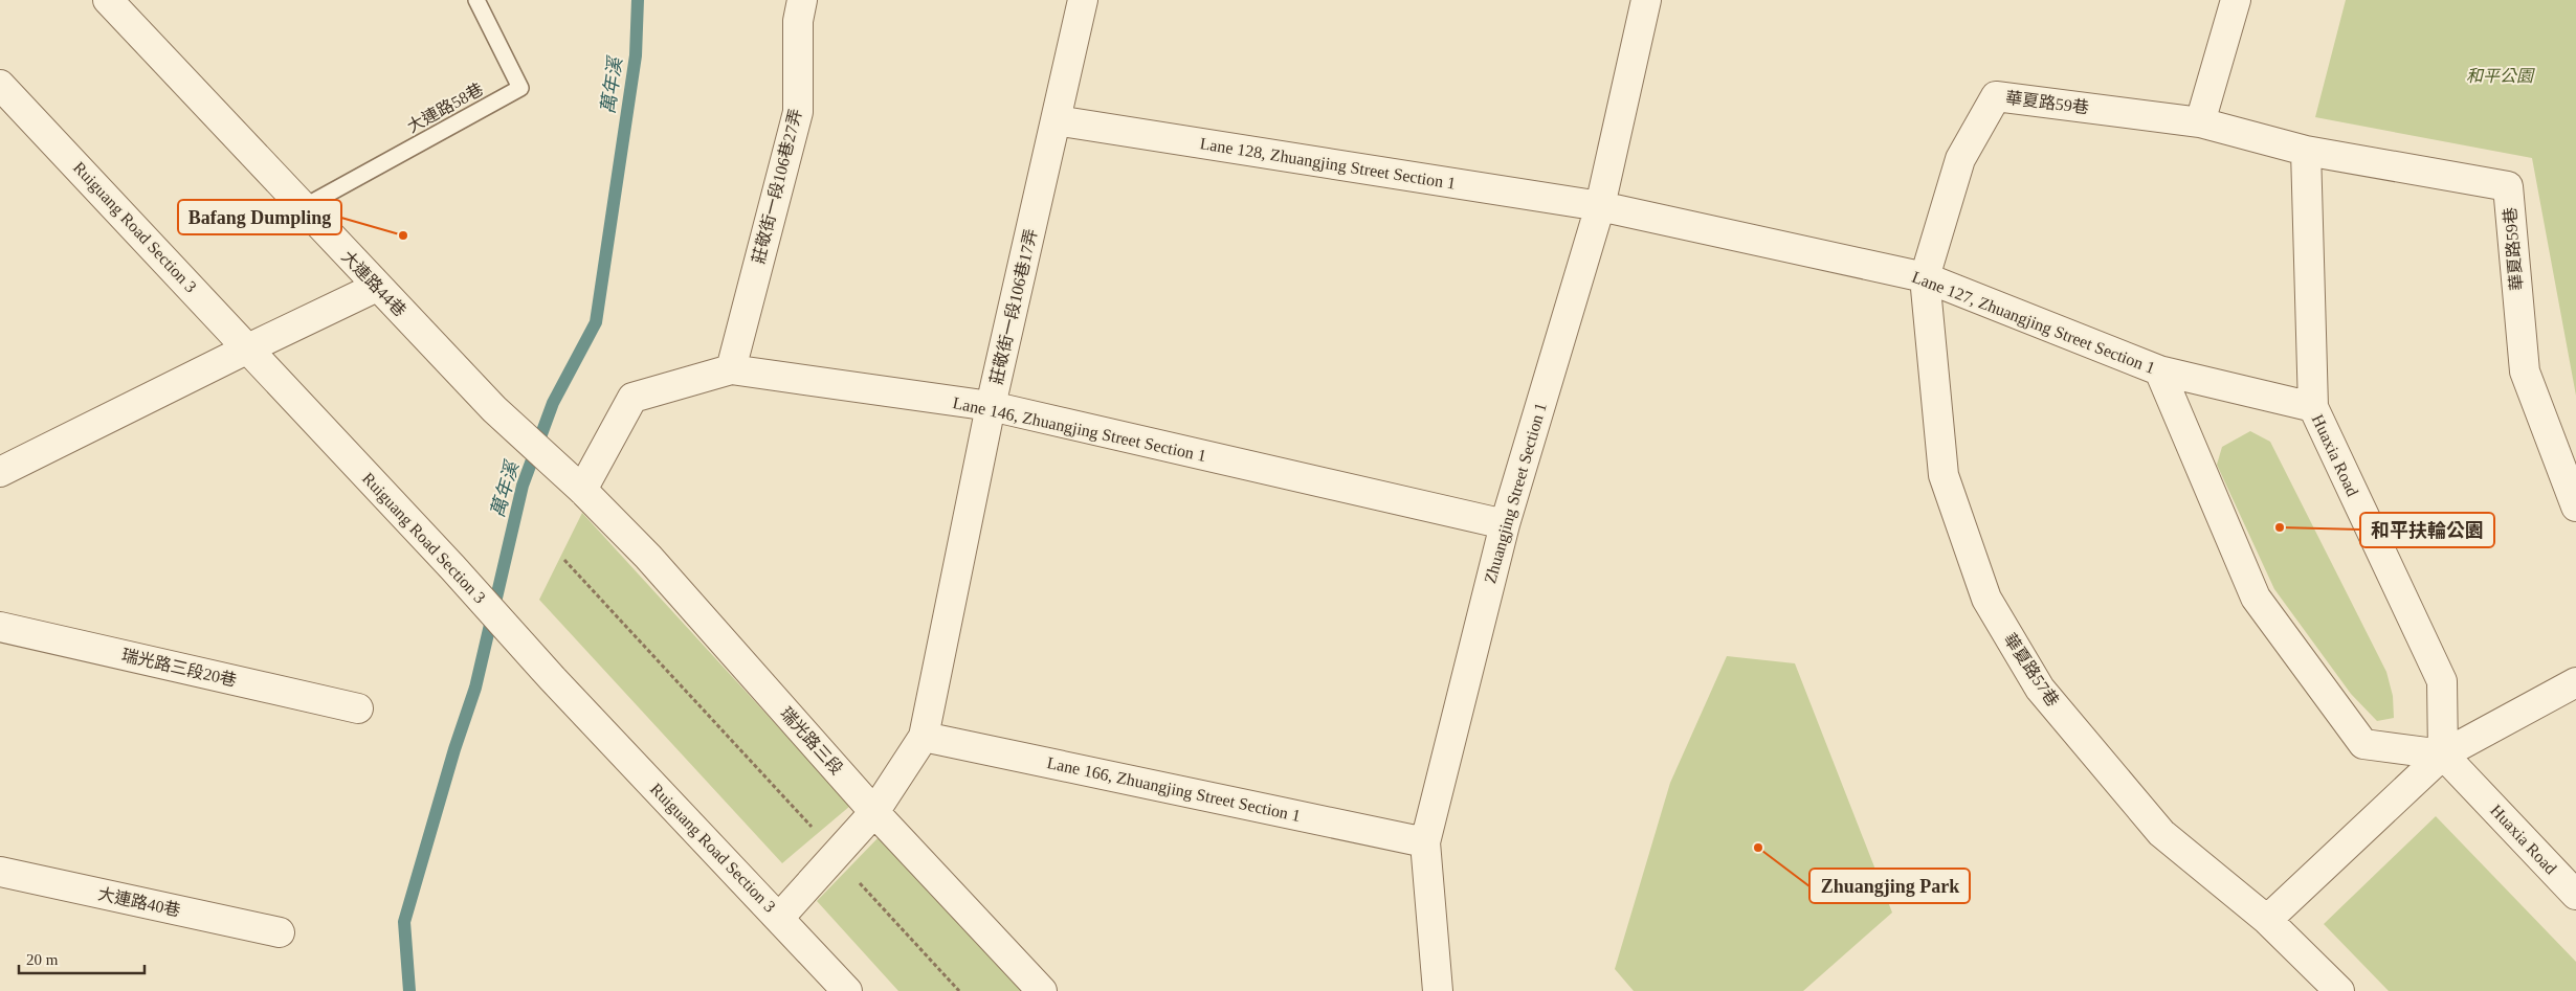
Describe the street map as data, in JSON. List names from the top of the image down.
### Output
{
  "streets": {
    "street": [
      "華夏路59巷",
      "Lane 128, Zhuangjing Street Section 1",
      "莊敬街一段106巷27弄",
      "Ruiguang Road Section 3",
      "大連路44巷",
      "莊敬街一段106巷17弄",
      "Lane 127, Zhuangjing Street Section 1",
      "Lane 146, Zhuangjing Street Section 1",
      "Huaxia Road",
      "Zhuangjing Street Section 1",
      "瑞光路三段20巷",
      "華夏路57巷",
      "瑞光路三段",
      "Lane 166, Zhuangjing Street Section 1",
      "大連路40巷"
    ],
    "lane": ["大連路58巷"]
  },
  "crossings": [
    ["華夏路59巷", "Lane 127, Zhuangjing Street Section 1"],
    ["華夏路59巷", "Huaxia Road"],
    ["華夏路59巷", "華夏路57巷"],
    ["大連路58巷", "大連路44巷"],
    ["Lane 128, Zhuangjing Street Section 1", "莊敬街一段106巷17弄"],
    ["Lane 128, Zhuangjing Street Section 1", "Lane 127, Zhuangjing Street Section 1"],
    ["Lane 128, Zhuangjing Street Section 1", "Zhuangjing Street Section 1"],
    ["莊敬街一段106巷27弄", "Lane 146, Zhuangjing Street Section 1"],
    ["大連路44巷", "Lane 146, Zhuangjing Street Section 1"],
    ["大連路44巷", "瑞光路三段"],
    ["莊敬街一段106巷17弄", "Lane 146, Zhuangjing Street Section 1"],
    ["莊敬街一段106巷17弄", "Lane 166, Zhuangjing Street Section 1"],
    ["Lane 127, Zhuangjing Street Section 1", "Huaxia Road"],
    ["Lane 127, Zhuangjing Street Section 1", "Zhuangjing Street Section 1"],
    ["Lane 127, Zhuangjing Street Section 1", "華夏路57巷"],
    ["Lane 146, Zhuangjing Street Section 1", "Zhuangjing Street Section 1"],
    ["Lane 146, Zhuangjing Street Section 1", "瑞光路三段"],
    ["Zhuangjing Street Section 1", "Lane 166, Zhuangjing Street Section 1"]
  ],
  "water": ["萬年溪"],
  "parks": ["和平公園"],
  "places": ["Bafang Dumpling", "和平扶輪公園", "Zhuangjing Park"],
  "scale_bar": "20 m"
}
